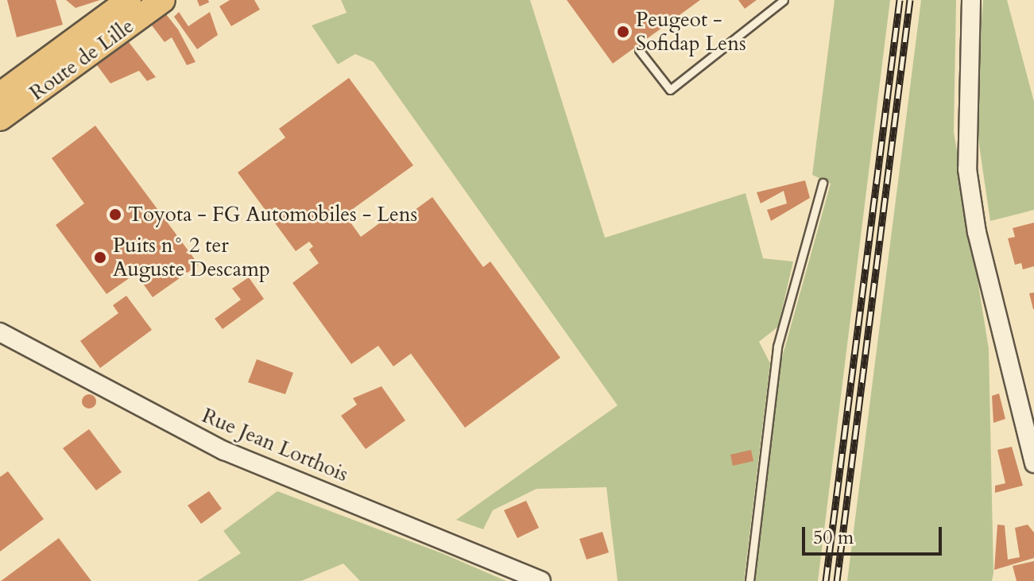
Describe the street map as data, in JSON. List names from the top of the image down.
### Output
{
  "streets": {
    "main road": ["Route de Lille"],
    "street": ["Rue Jean Lorthois"]
  },
  "places": ["Peugeot - Sofidap Lens", "Toyota - FG Automobiles - Lens", "Puits n° 2 ter Auguste Descamp"],
  "scale_bar": "50 m"
}
